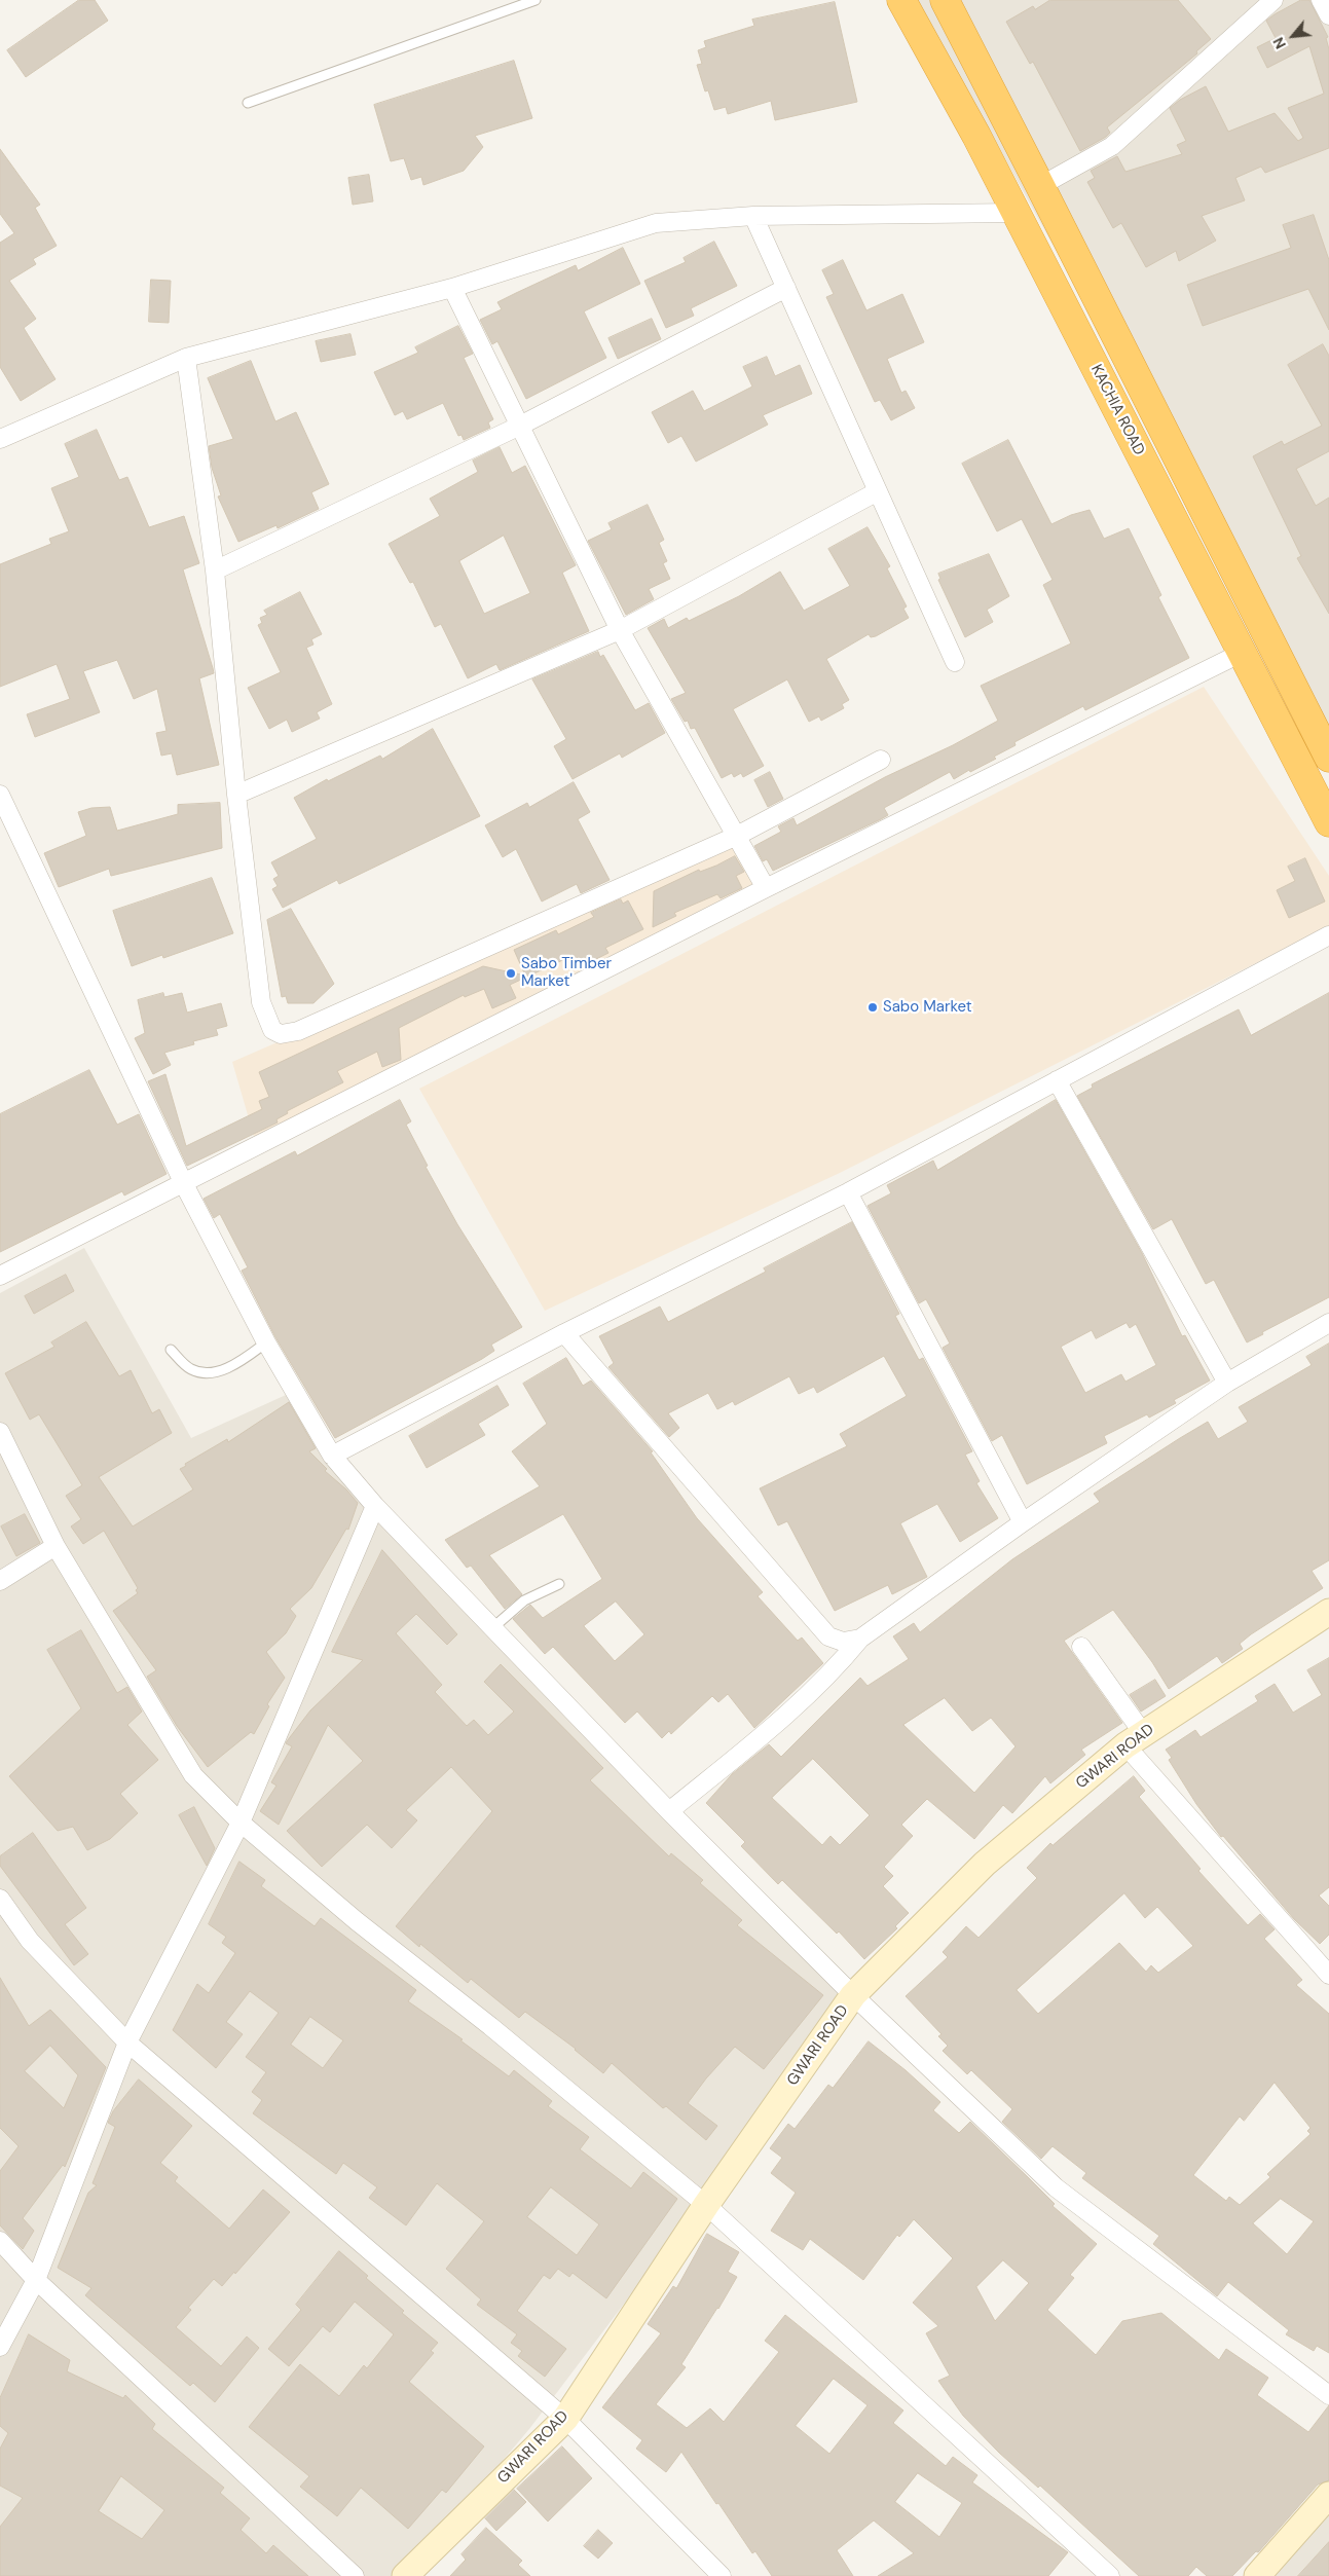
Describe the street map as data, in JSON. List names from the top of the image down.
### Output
{
  "streets": {
    "highway": ["KACHIA ROAD"],
    "street": ["GWARI ROAD"]
  },
  "places": ["Sabo Timber Market'", "Sabo Market"],
  "north": "bottom left"
}
